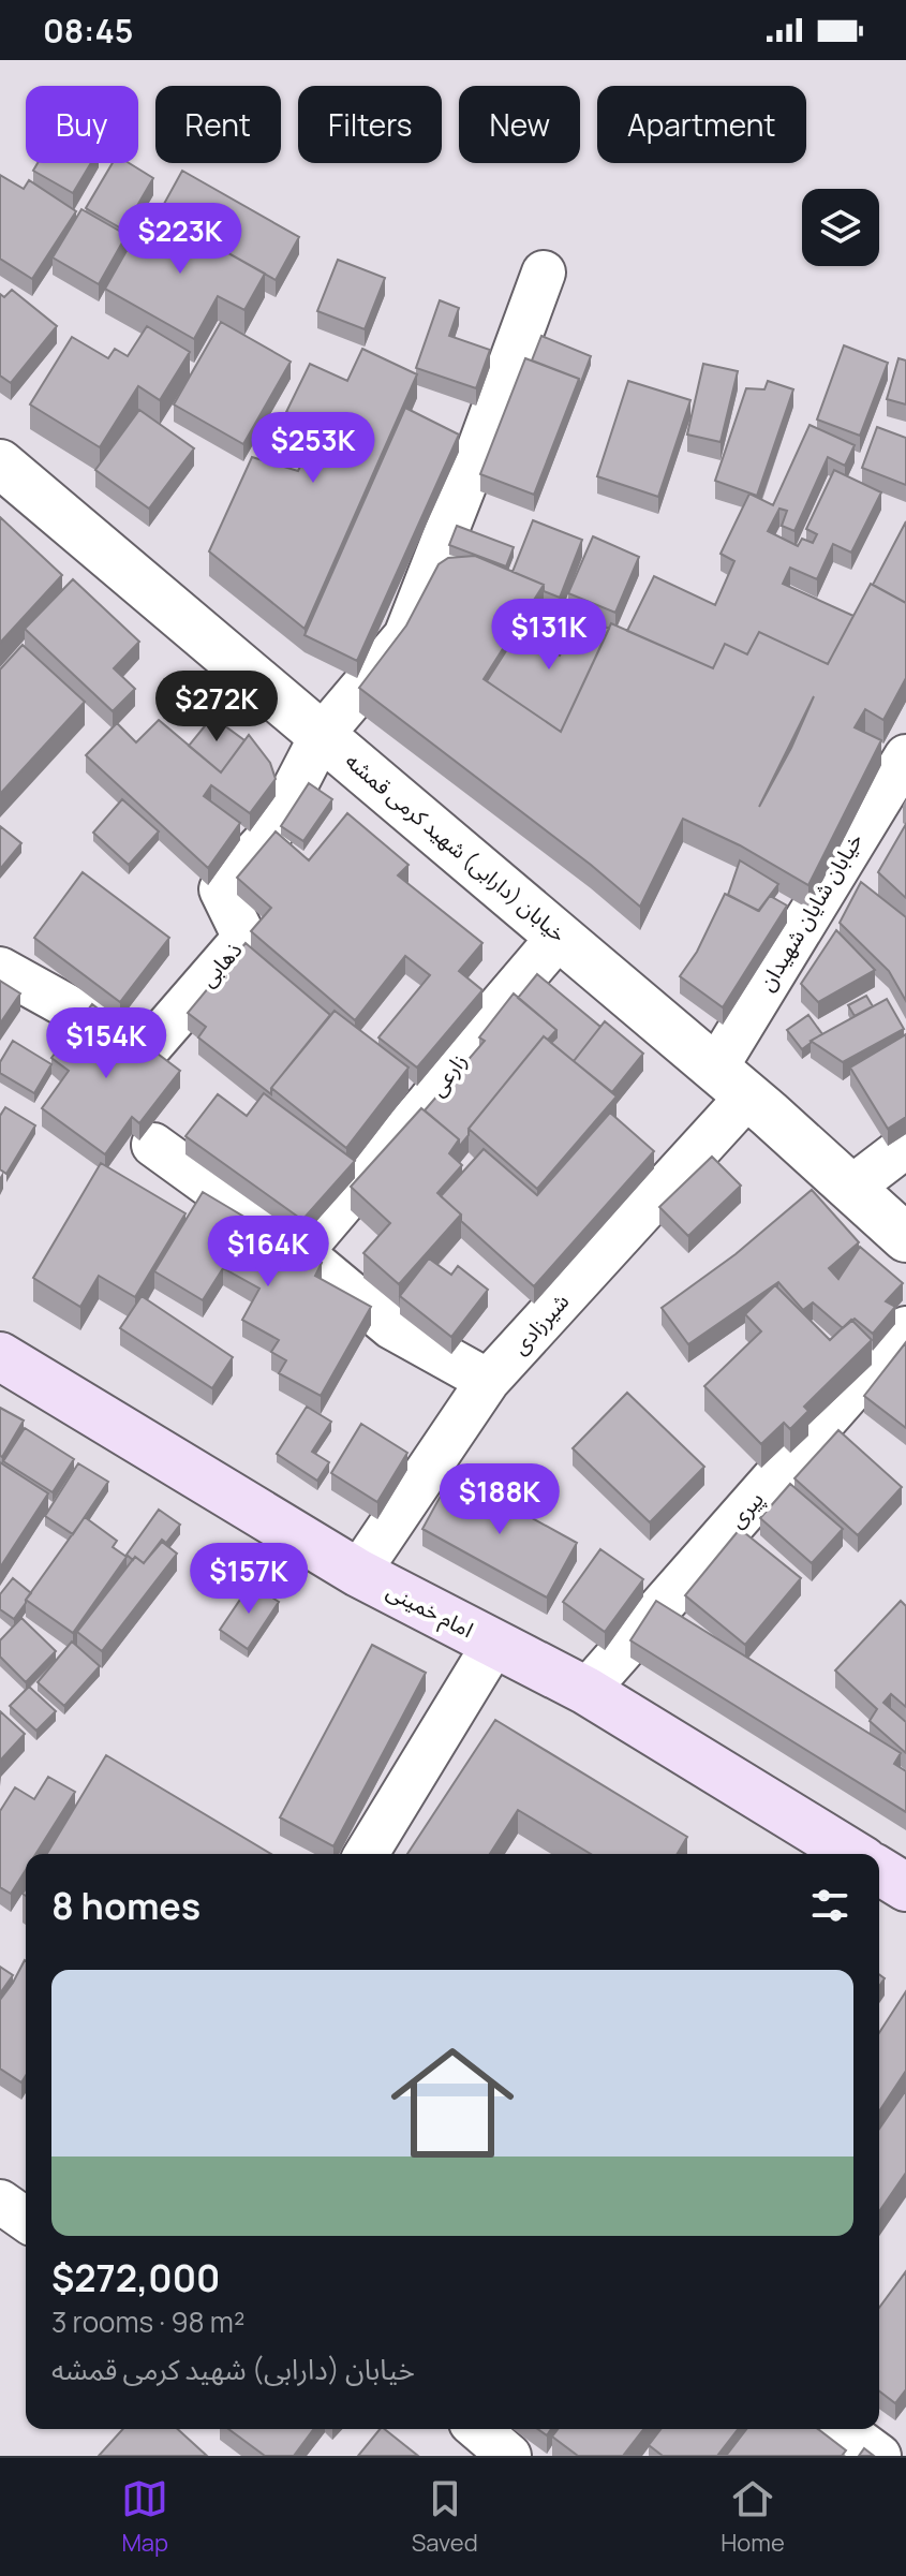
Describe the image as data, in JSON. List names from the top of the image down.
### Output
{
  "streets": {
    "main road": ["امام خمینی"],
    "street": [
      "خیابان (دارابی) شهید کرمی قمشه",
      "خیابان شایان شهیدان",
      "ذهابی",
      "زارعی",
      "شیرزادی",
      "پیری"
    ]
  },
  "crossings": [
    ["خیابان (دارابی) شهید کرمی قمشه", "خیابان شایان شهیدان"],
    ["خیابان (دارابی) شهید کرمی قمشه", "ذهابی"],
    ["خیابان (دارابی) شهید کرمی قمشه", "زارعی"],
    ["خیابان (دارابی) شهید کرمی قمشه", "شیرزادی"],
    ["خیابان شایان شهیدان", "شیرزادی"],
    ["شیرزادی", "امام خمینی"],
    ["پیری", "امام خمینی"]
  ],
  "page": {
    "status": "08:45",
    "chip": [
      "Buy",
      "Rent",
      "Filters",
      "New",
      "Apartment"
    ],
    "price": [
      "$223K",
      "$253K",
      "$131K",
      "$272K",
      "$154K",
      "$164K",
      "$188K",
      "$157K"
    ],
    "heading": "8 homes",
    "list": [
      {
        "name": "$272,000",
        "note": "3 rooms · 98 m² · خیابان (دارابی) شهید کرمی قمشه"
      }
    ],
    "tabs": ["Map", "Saved", "Home"]
  }
}
